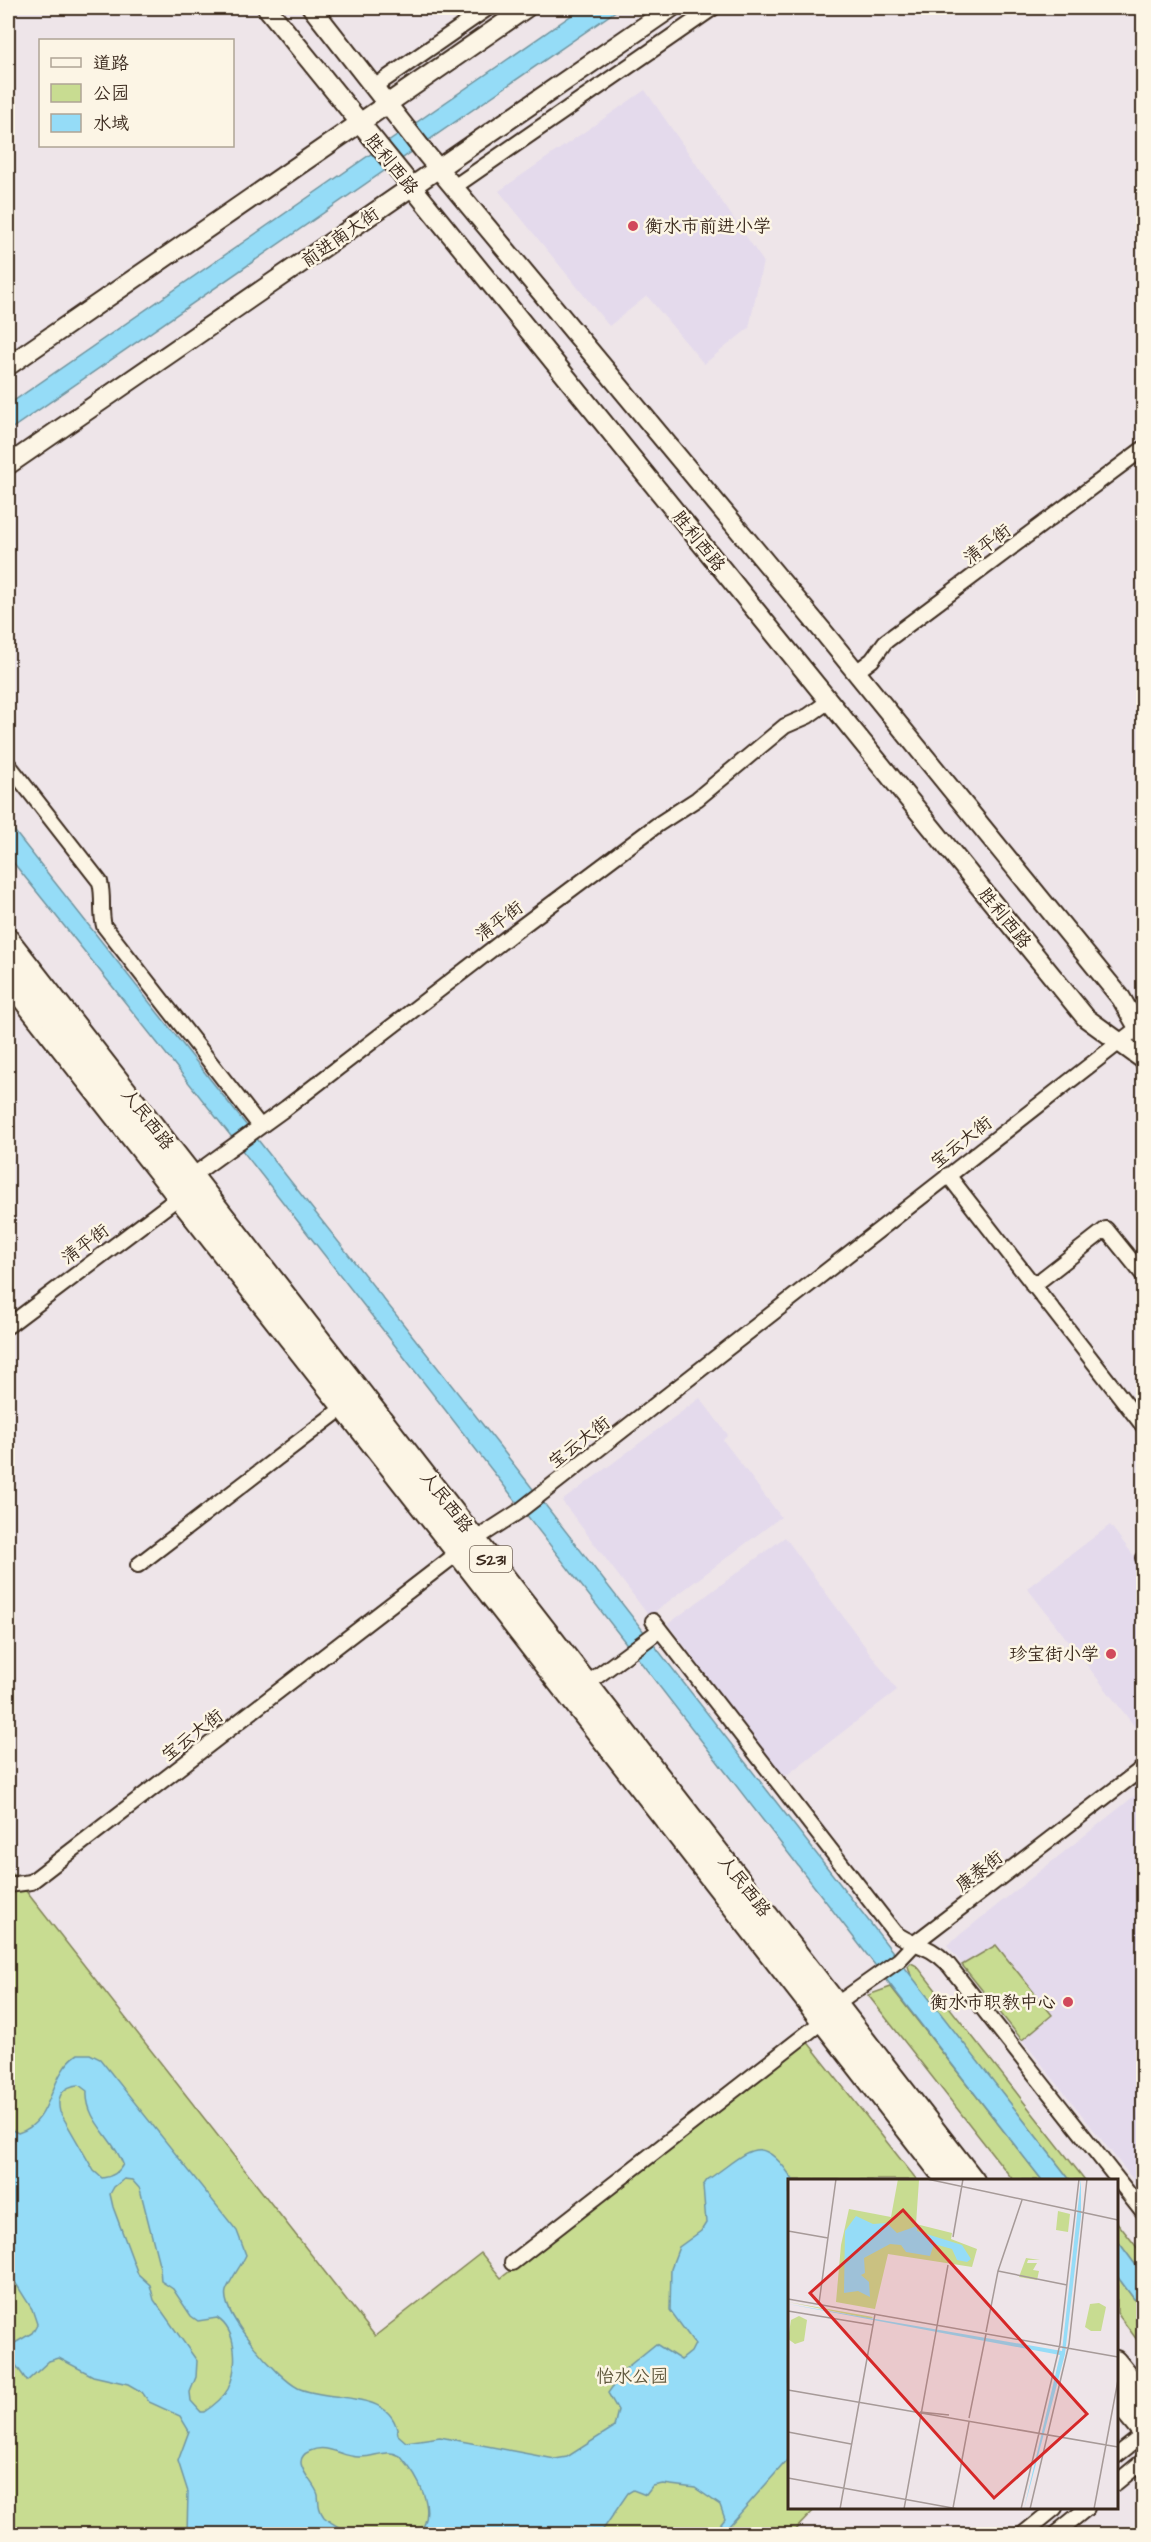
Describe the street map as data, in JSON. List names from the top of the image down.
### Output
{
  "streets": {
    "main road": [
      "胜利西路",
      "前进南大街",
      "人民西路",
      "S231"
    ],
    "street": ["清平街", "宝云大街", "康泰街"]
  },
  "crossings": [
    ["胜利西路", "前进南大街"],
    ["胜利西路", "清平街"],
    ["胜利西路", "宝云大街"],
    ["清平街", "人民西路"],
    ["人民西路", "宝云大街"],
    ["人民西路", "康泰街"]
  ],
  "parks": ["怡水公园"],
  "places": ["衡水市前进小学", "珍宝街小学", "衡水市职教中心"],
  "legend": ["道路", "公园", "水域"]
}
